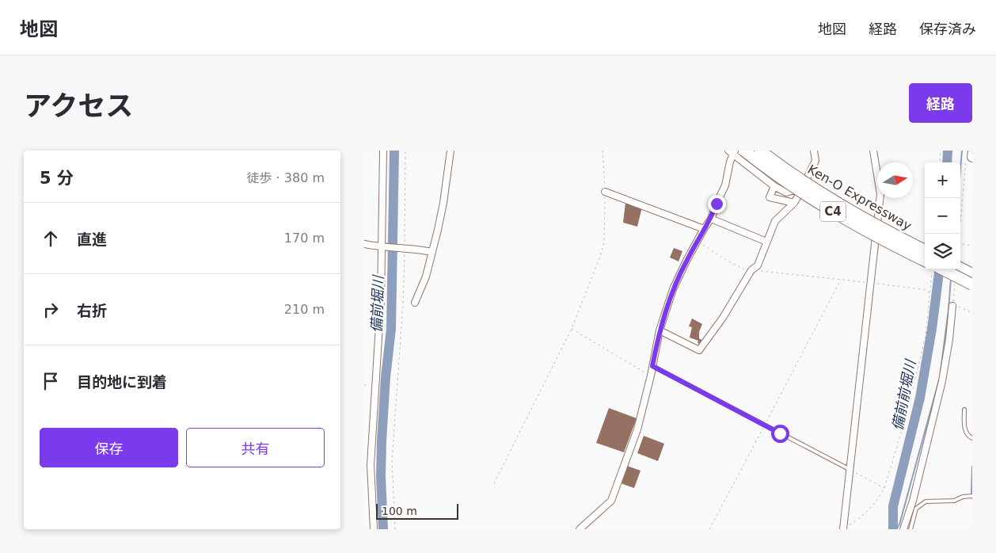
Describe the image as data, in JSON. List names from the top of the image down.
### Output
{
  "streets": {
    "highway": ["Ken-O Expressway", "C4"]
  },
  "water": ["備前堀川", "備前前堀川"],
  "scale_bar": "100 m",
  "north": "right",
  "page": {
    "header": "地図",
    "nav": ["地図", "経路", "保存済み"],
    "title": "アクセス",
    "buttons": [
      "経路",
      ["保存", "共有"]
    ],
    "heading": ["5 分", "徒歩 · 380 m"],
    "map_buttons": ["+", "−"],
    "list": [
      ["直進", "170 m"],
      ["右折", "210 m"],
      "目的地に到着"
    ],
    "scale": "100 m"
  }
}
